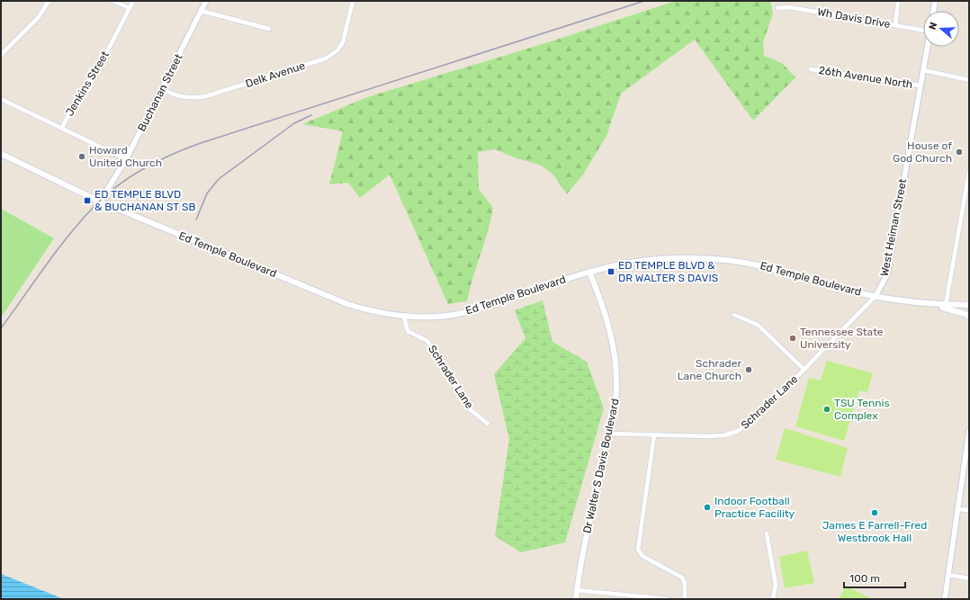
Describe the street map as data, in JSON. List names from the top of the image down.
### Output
{
  "streets": {
    "main road": ["Ed Temple Boulevard", "Dr Walter S Davis Boulevard"],
    "street": [
      "Wh Davis Drive",
      "Delk Avenue",
      "26th Avenue North",
      "Jenkins Street",
      "Buchanan Street",
      "West Heiman Street",
      "Schrader Lane"
    ]
  },
  "crossings": [
    ["Delk Avenue", "Buchanan Street"],
    ["26th Avenue North", "West Heiman Street"],
    ["Buchanan Street", "Ed Temple Boulevard"],
    ["West Heiman Street", "Ed Temple Boulevard"],
    ["West Heiman Street", "Schrader Lane"],
    ["Ed Temple Boulevard", "Schrader Lane"],
    ["Ed Temple Boulevard", "Dr Walter S Davis Boulevard"],
    ["Schrader Lane", "Dr Walter S Davis Boulevard"]
  ],
  "places": {
    "other": [
      "House of God Church",
      "Howard United Church",
      "Tennessee State University",
      "Schrader Lane Church",
      "TSU Tennis Complex",
      "Indoor Football Practice Facility",
      "James E Farrell-Fred Westbrook Hall"
    ],
    "transit": ["ED TEMPLE BLVD & BUCHANAN ST SB", "ED TEMPLE BLVD & DR WALTER S DAVIS"]
  },
  "scale_bar": "100 m",
  "north": "left"
}
